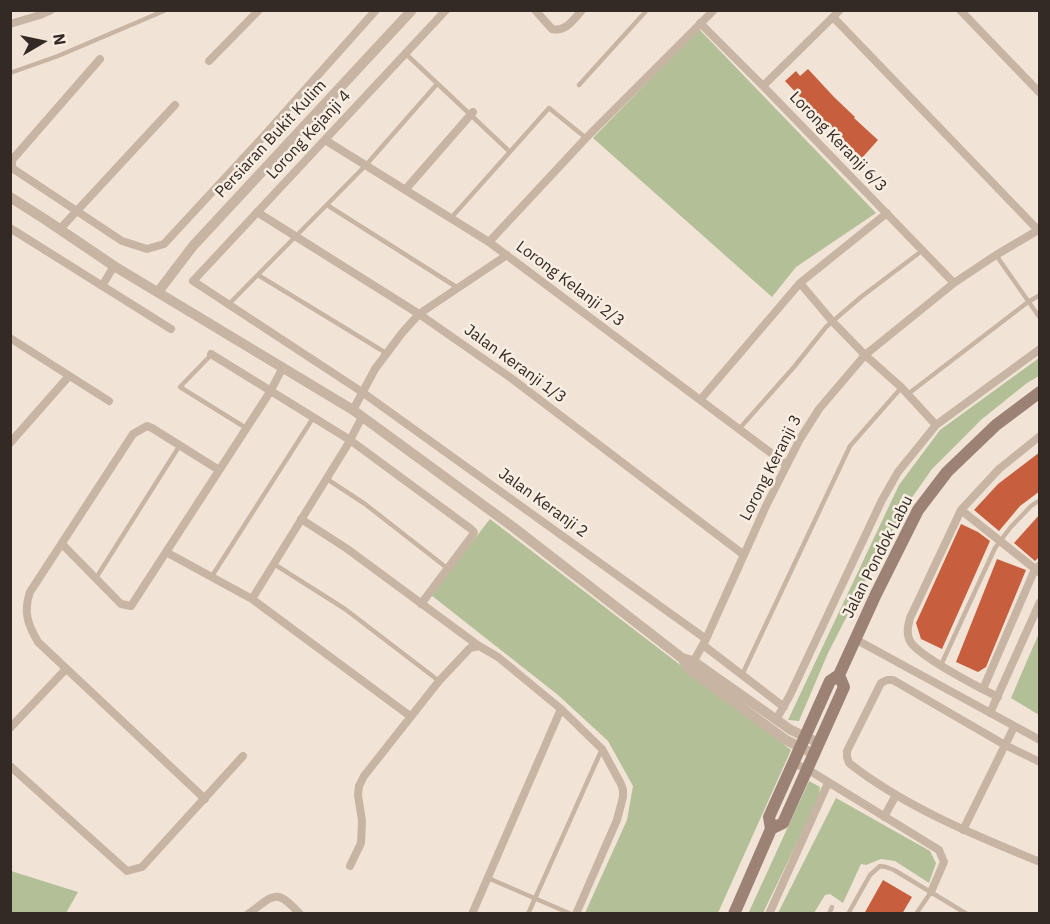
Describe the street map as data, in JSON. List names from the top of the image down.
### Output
{
  "streets": {
    "main road": ["Jalan Pondok Labu"],
    "street": [
      "Lorong Kejanji 4",
      "Persiaran Bukit Kulim",
      "Lorong Keranji 6/3",
      "Lorong Kelanji 2/3",
      "Jalan Keranji 1/3",
      "Lorong Keranji 3",
      "Jalan Keranji 2"
    ]
  },
  "crossings": [
    ["Lorong Kejanji 4", "Lorong Kelanji 2/3"],
    ["Lorong Kejanji 4", "Jalan Keranji 1/3"],
    ["Lorong Kejanji 4", "Jalan Keranji 2"],
    ["Lorong Keranji 6/3", "Lorong Keranji 3"],
    ["Lorong Kelanji 2/3", "Lorong Keranji 3"],
    ["Jalan Keranji 1/3", "Lorong Keranji 3"],
    ["Lorong Keranji 3", "Jalan Keranji 2"]
  ],
  "north": "right"
}
